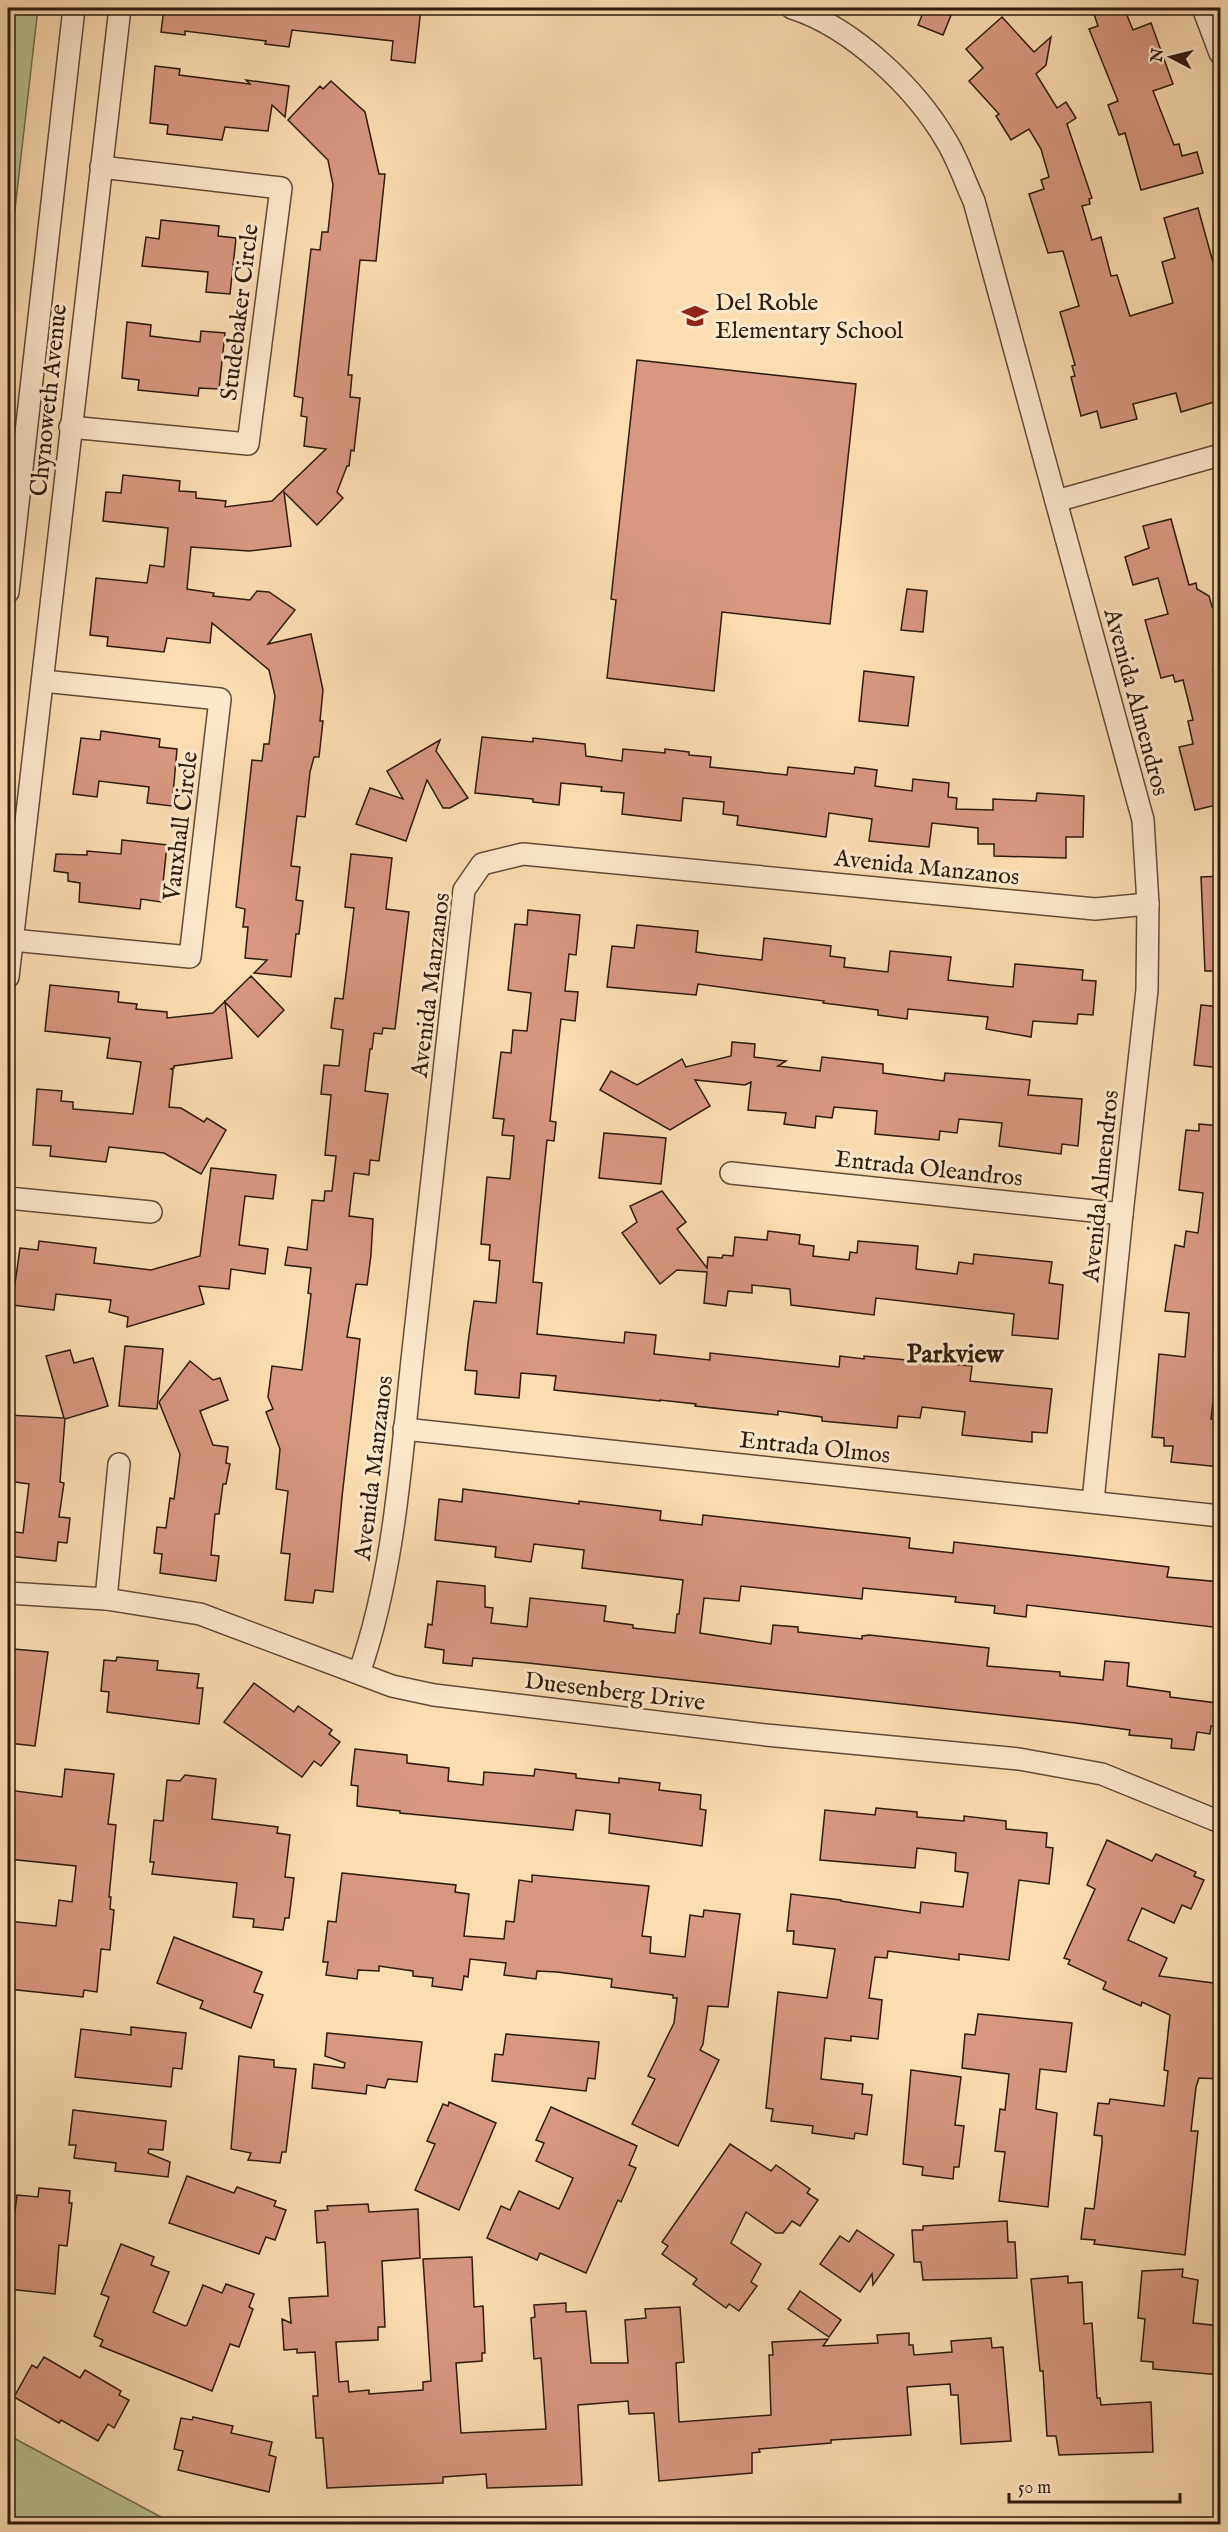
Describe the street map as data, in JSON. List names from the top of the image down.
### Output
{
  "streets": {
    "street": [
      "Studebaker Circle",
      "Chynoweth Avenue",
      "Avenida Almendros",
      "Vauxhall Circle",
      "Avenida Manzanos",
      "Entrada Oleandros",
      "Entrada Olmos",
      "Duesenberg Drive"
    ]
  },
  "crossings": [
    ["Studebaker Circle", "Chynoweth Avenue"],
    ["Chynoweth Avenue", "Vauxhall Circle"],
    ["Avenida Almendros", "Avenida Manzanos"],
    ["Avenida Almendros", "Entrada Oleandros"],
    ["Avenida Almendros", "Entrada Olmos"],
    ["Avenida Manzanos", "Entrada Olmos"],
    ["Avenida Manzanos", "Duesenberg Drive"]
  ],
  "districts": ["Parkview"],
  "places": {
    "school or university": ["Del Roble Elementary School"]
  },
  "scale_bar": "50 m",
  "north": "left"
}
